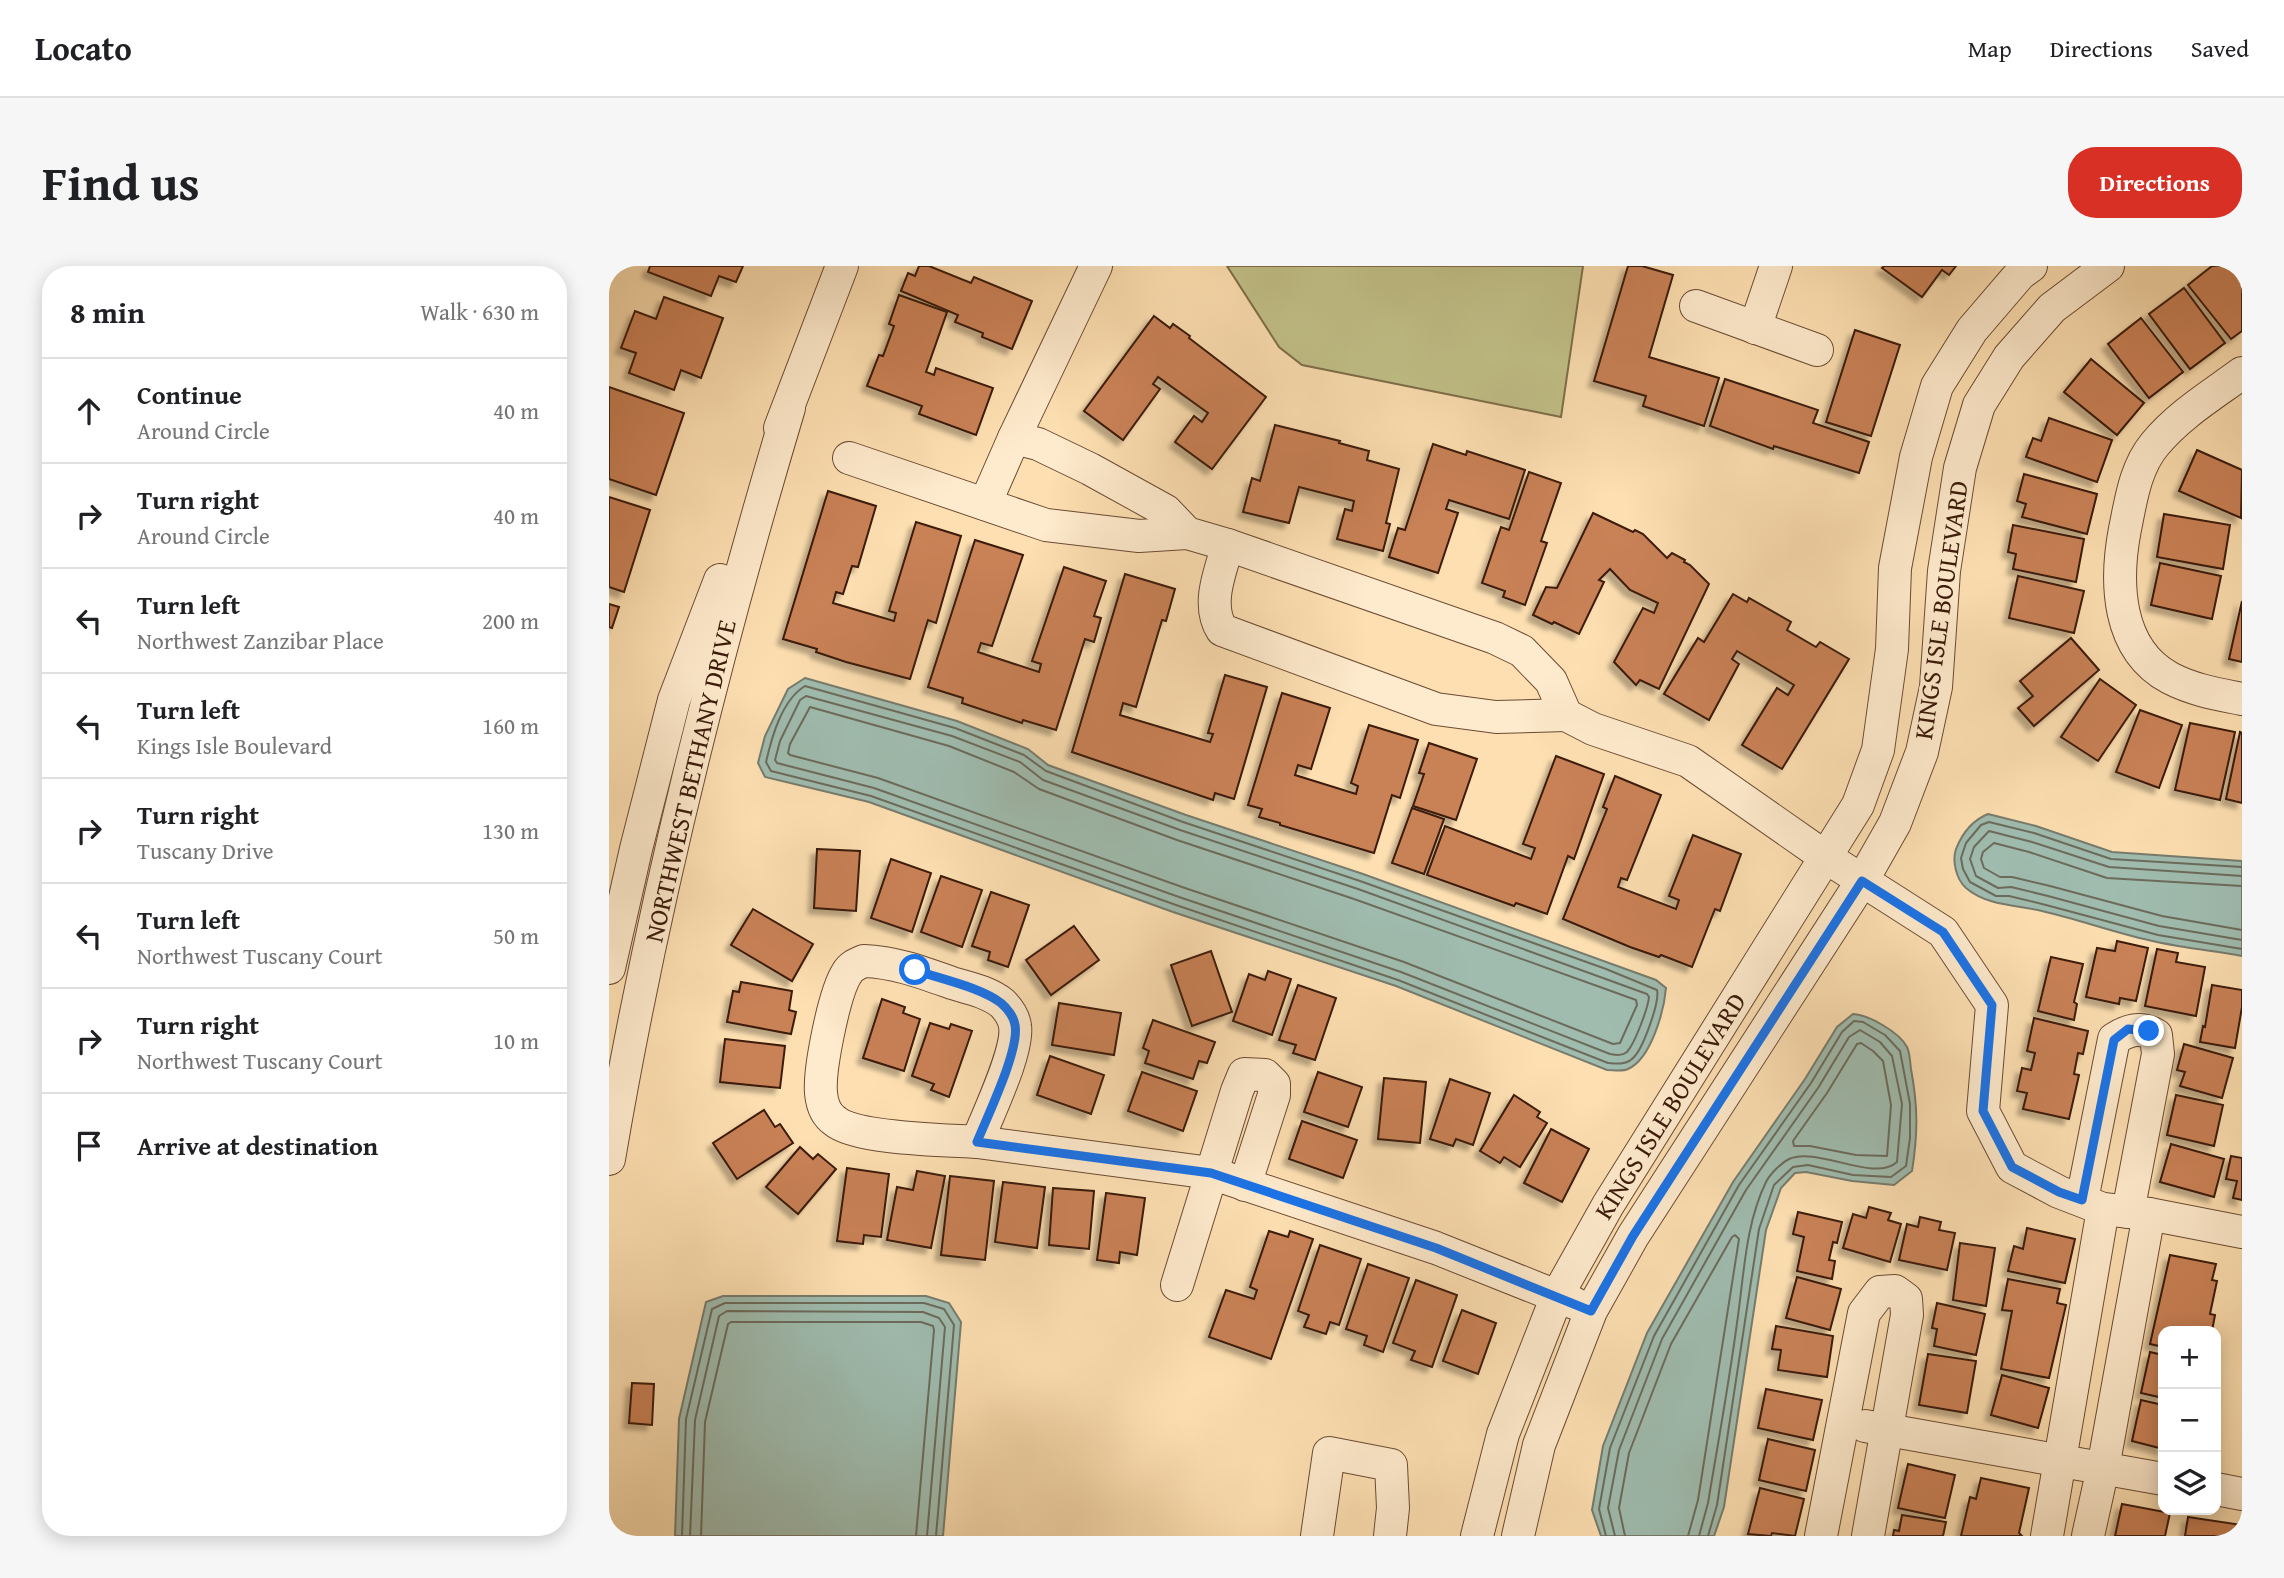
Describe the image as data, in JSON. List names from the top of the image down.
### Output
{
  "streets": {
    "street": ["KINGS ISLE BOULEVARD", "NORTHWEST BETHANY DRIVE"]
  },
  "page": {
    "header": "Locato",
    "nav": ["Map", "Directions", "Saved"],
    "title": "Find us",
    "buttons": "Directions",
    "heading": ["8 min", "Walk · 630 m"],
    "list": [
      ["Continue", "Around Circle", "40 m"],
      ["Turn right", "Around Circle", "40 m"],
      ["Turn left", "Northwest Zanzibar Place", "200 m"],
      ["Turn left", "Kings Isle Boulevard", "160 m"],
      ["Turn right", "Tuscany Drive", "130 m"],
      ["Turn left", "Northwest Tuscany Court", "50 m"],
      ["Turn right", "Northwest Tuscany Court", "10 m"],
      "Arrive at destination"
    ],
    "map_buttons": ["+", "−"]
  }
}
